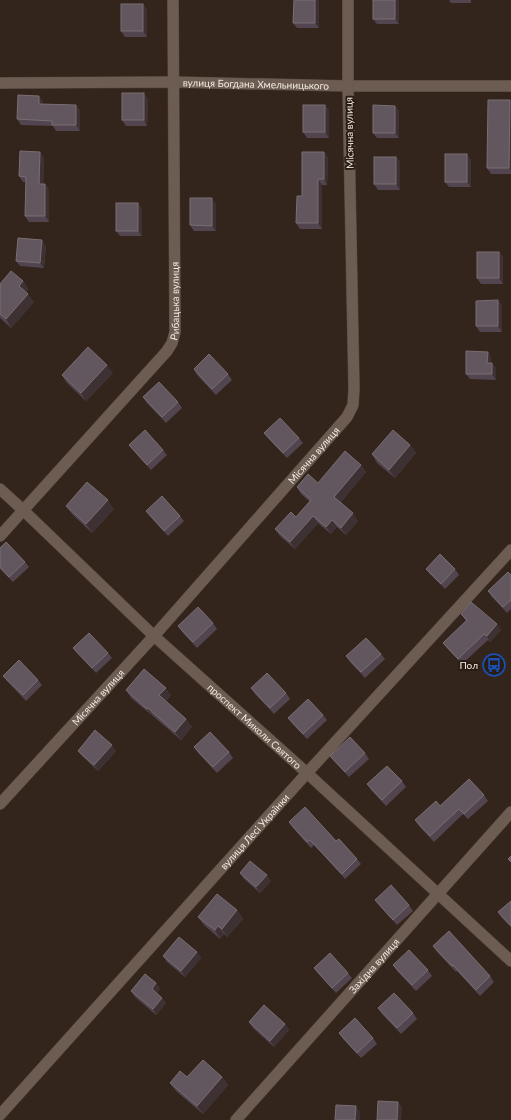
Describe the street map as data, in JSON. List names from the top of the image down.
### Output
{
  "streets": {
    "street": [
      "вулиця Богдана Хмельницького",
      "Місячна вулиця",
      "Рибацька вулиця",
      "проспект Миколи Святого",
      "вулиця Лесі Українки",
      "Західна вулиця"
    ]
  },
  "crossings": [
    ["вулиця Богдана Хмельницького", "Місячна вулиця"],
    ["вулиця Богдана Хмельницького", "Рибацька вулиця"],
    ["Місячна вулиця", "проспект Миколи Святого"],
    ["Рибацька вулиця", "проспект Миколи Святого"],
    ["проспект Миколи Святого", "вулиця Лесі Українки"],
    ["проспект Миколи Святого", "Західна вулиця"]
  ],
  "places": {
    "bus stop": ["Пол"]
  }
}
